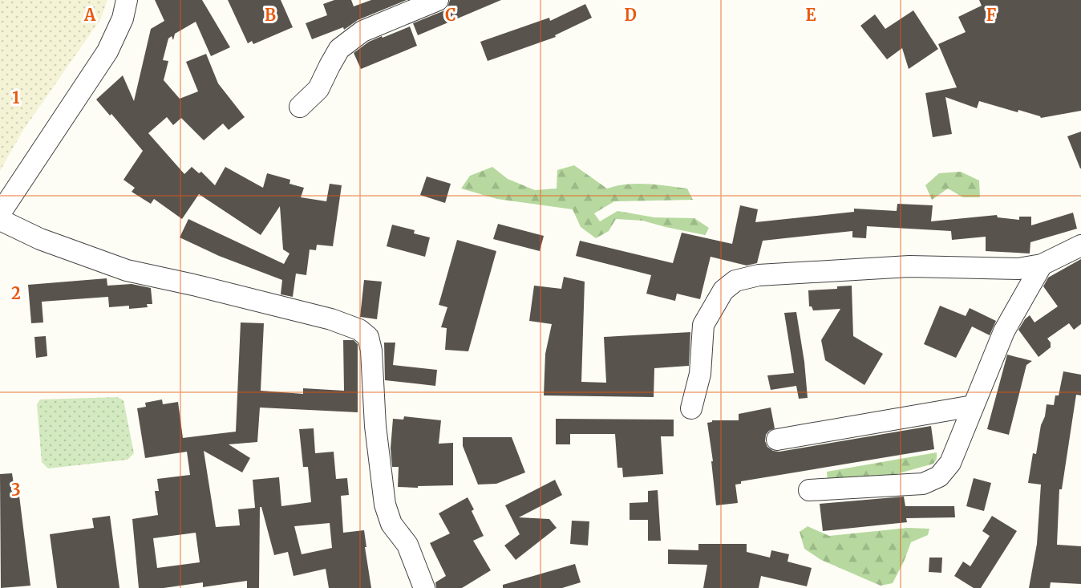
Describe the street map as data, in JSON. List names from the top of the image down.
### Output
{
  "grid": {
    "columns": [
      "A",
      "B",
      "C",
      "D",
      "E",
      "F"
    ],
    "rows": ["1", "2", "3"]
  }
}
